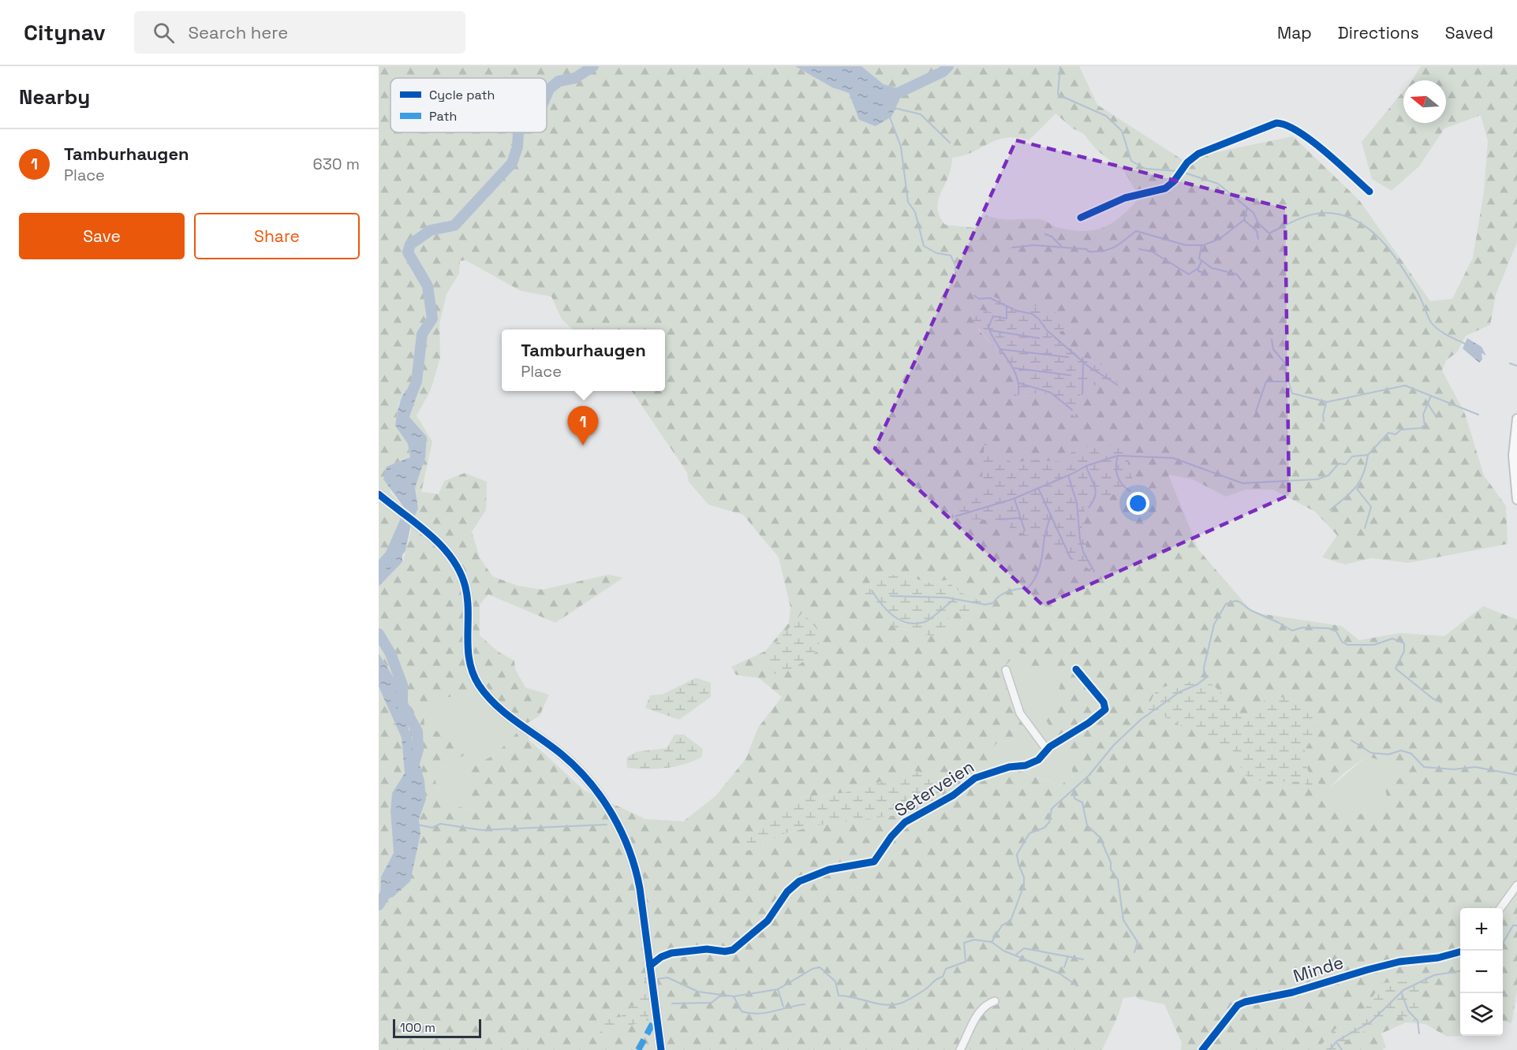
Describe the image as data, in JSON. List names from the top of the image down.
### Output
{
  "streets": {
    "street": ["Seterveien", "Minde"]
  },
  "legend": ["Cycle path", "Path"],
  "scale_bar": "100 m",
  "north": "left",
  "page": {
    "header": "Citynav",
    "search": "Search here",
    "nav": ["Map", "Directions", "Saved"],
    "heading": "Nearby",
    "list": [
      {
        "mark": "1",
        "name": "Tamburhaugen",
        "note": "Place",
        "value": "630 m"
      }
    ],
    "buttons": ["Save", "Share"],
    "popup": ["Tamburhaugen", "Place"],
    "pins": "1",
    "map_buttons": ["+", "−"],
    "scale": "100 m"
  }
}
